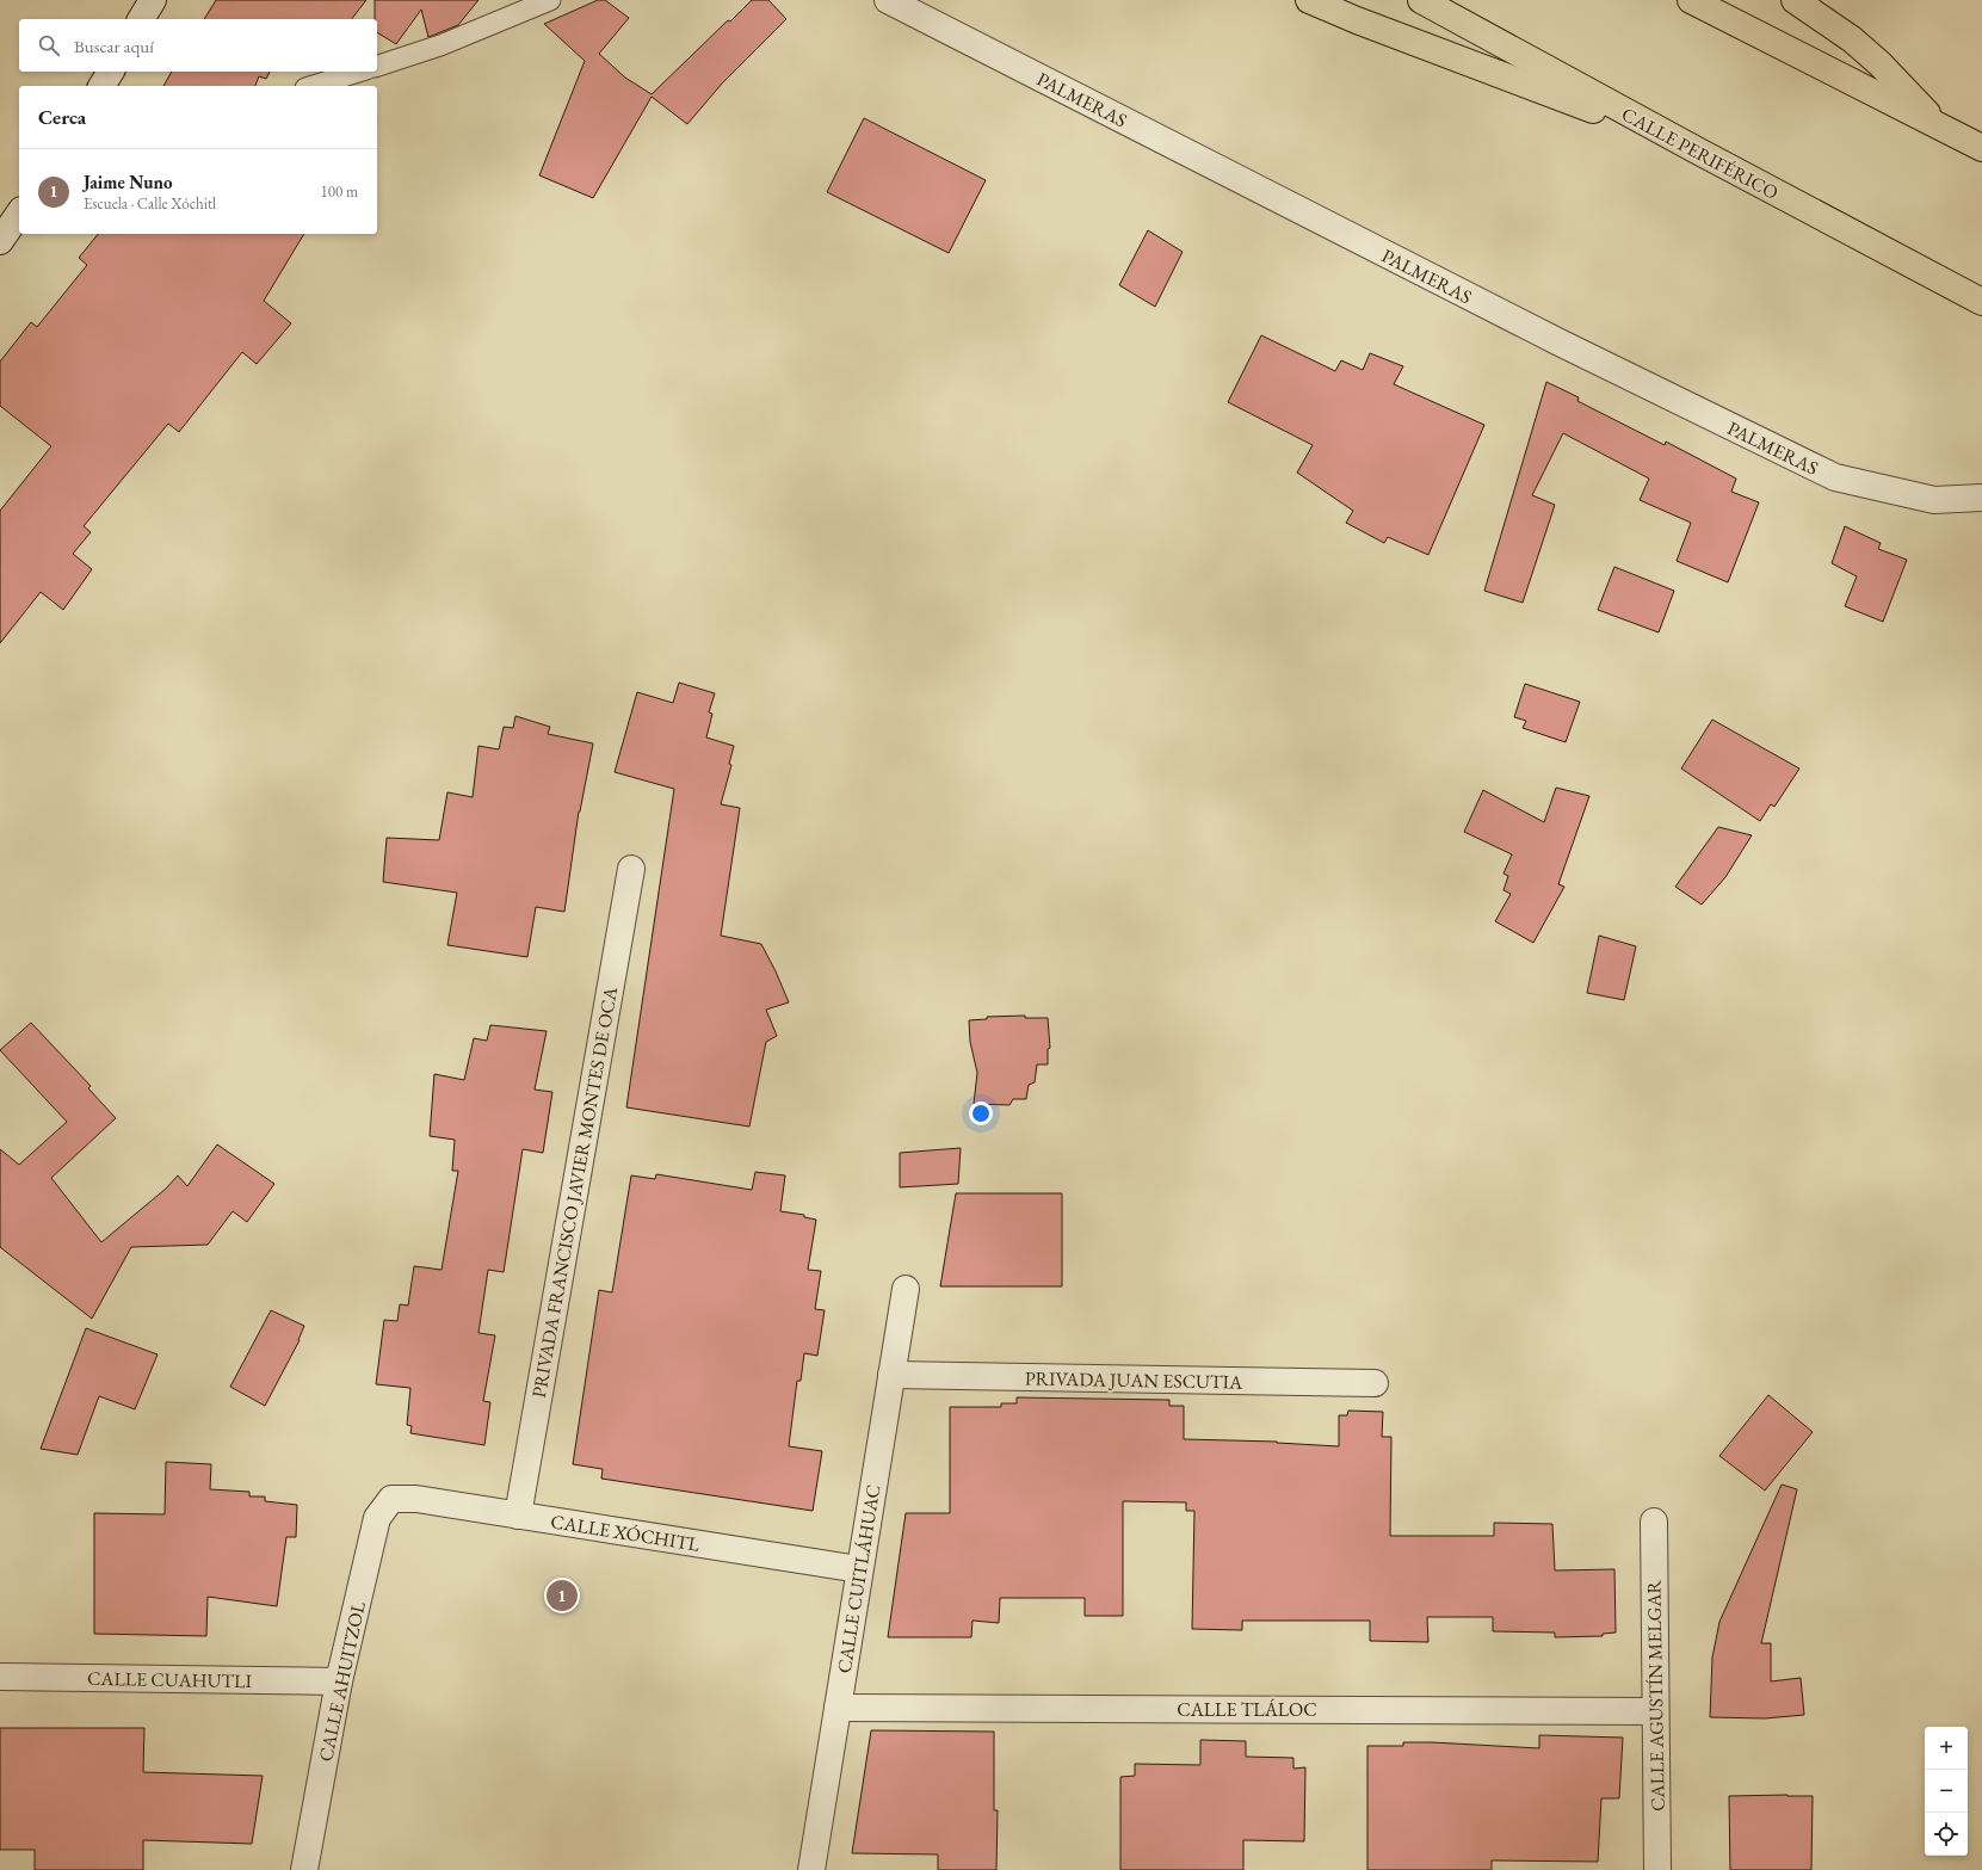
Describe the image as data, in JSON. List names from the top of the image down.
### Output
{
  "streets": {
    "highway": ["CALLE PERIFÉRICO"],
    "street": [
      "PALMERAS",
      "PRIVADA FRANCISCO JAVIER MONTES DE OCA",
      "PRIVADA JUAN ESCUTIA",
      "CALLE XÓCHITL",
      "CALLE CUITLÁHUAC",
      "CALLE CUAHUTLI",
      "CALLE AHUITZOL",
      "CALLE AGUSTÍN MELGAR",
      "CALLE TLÁLOC"
    ]
  },
  "crossings": [
    ["PRIVADA FRANCISCO JAVIER MONTES DE OCA", "CALLE XÓCHITL"],
    ["PRIVADA JUAN ESCUTIA", "CALLE CUITLÁHUAC"],
    ["CALLE XÓCHITL", "CALLE CUITLÁHUAC"],
    ["CALLE XÓCHITL", "CALLE AHUITZOL"],
    ["CALLE CUITLÁHUAC", "CALLE TLÁLOC"],
    ["CALLE CUAHUTLI", "CALLE AHUITZOL"],
    ["CALLE AGUSTÍN MELGAR", "CALLE TLÁLOC"]
  ],
  "page": {
    "search": "Buscar aquí",
    "heading": "Cerca",
    "list": [
      {
        "mark": "1",
        "name": "Jaime Nuno",
        "note": "Escuela · Calle Xóchitl",
        "value": "100 m"
      }
    ],
    "pins": "1",
    "map_buttons": ["+", "−"]
  }
}
